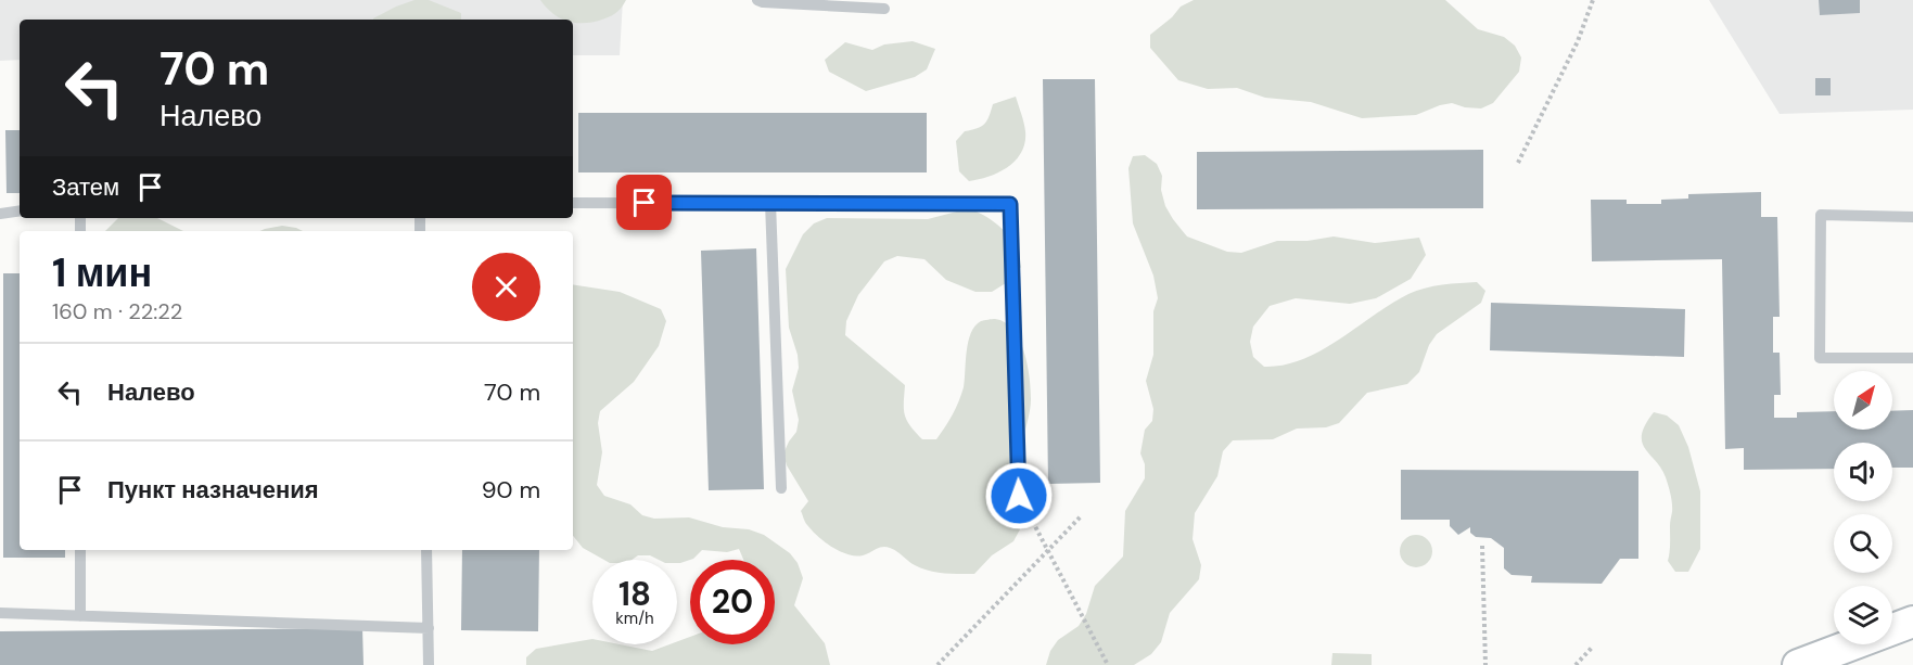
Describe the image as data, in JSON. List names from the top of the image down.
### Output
{
  "north": "top right",
  "page": {
    "turn": ["70 m", "Налево"],
    "then": "Затем",
    "heading": ["1 мин", "160 m · 22:22"],
    "list": [
      {
        "name": "Налево",
        "value": "70 m"
      },
      {
        "name": "Пункт назначения",
        "value": "90 m"
      }
    ],
    "speed": "18 km/h",
    "limit": "20"
  }
}
